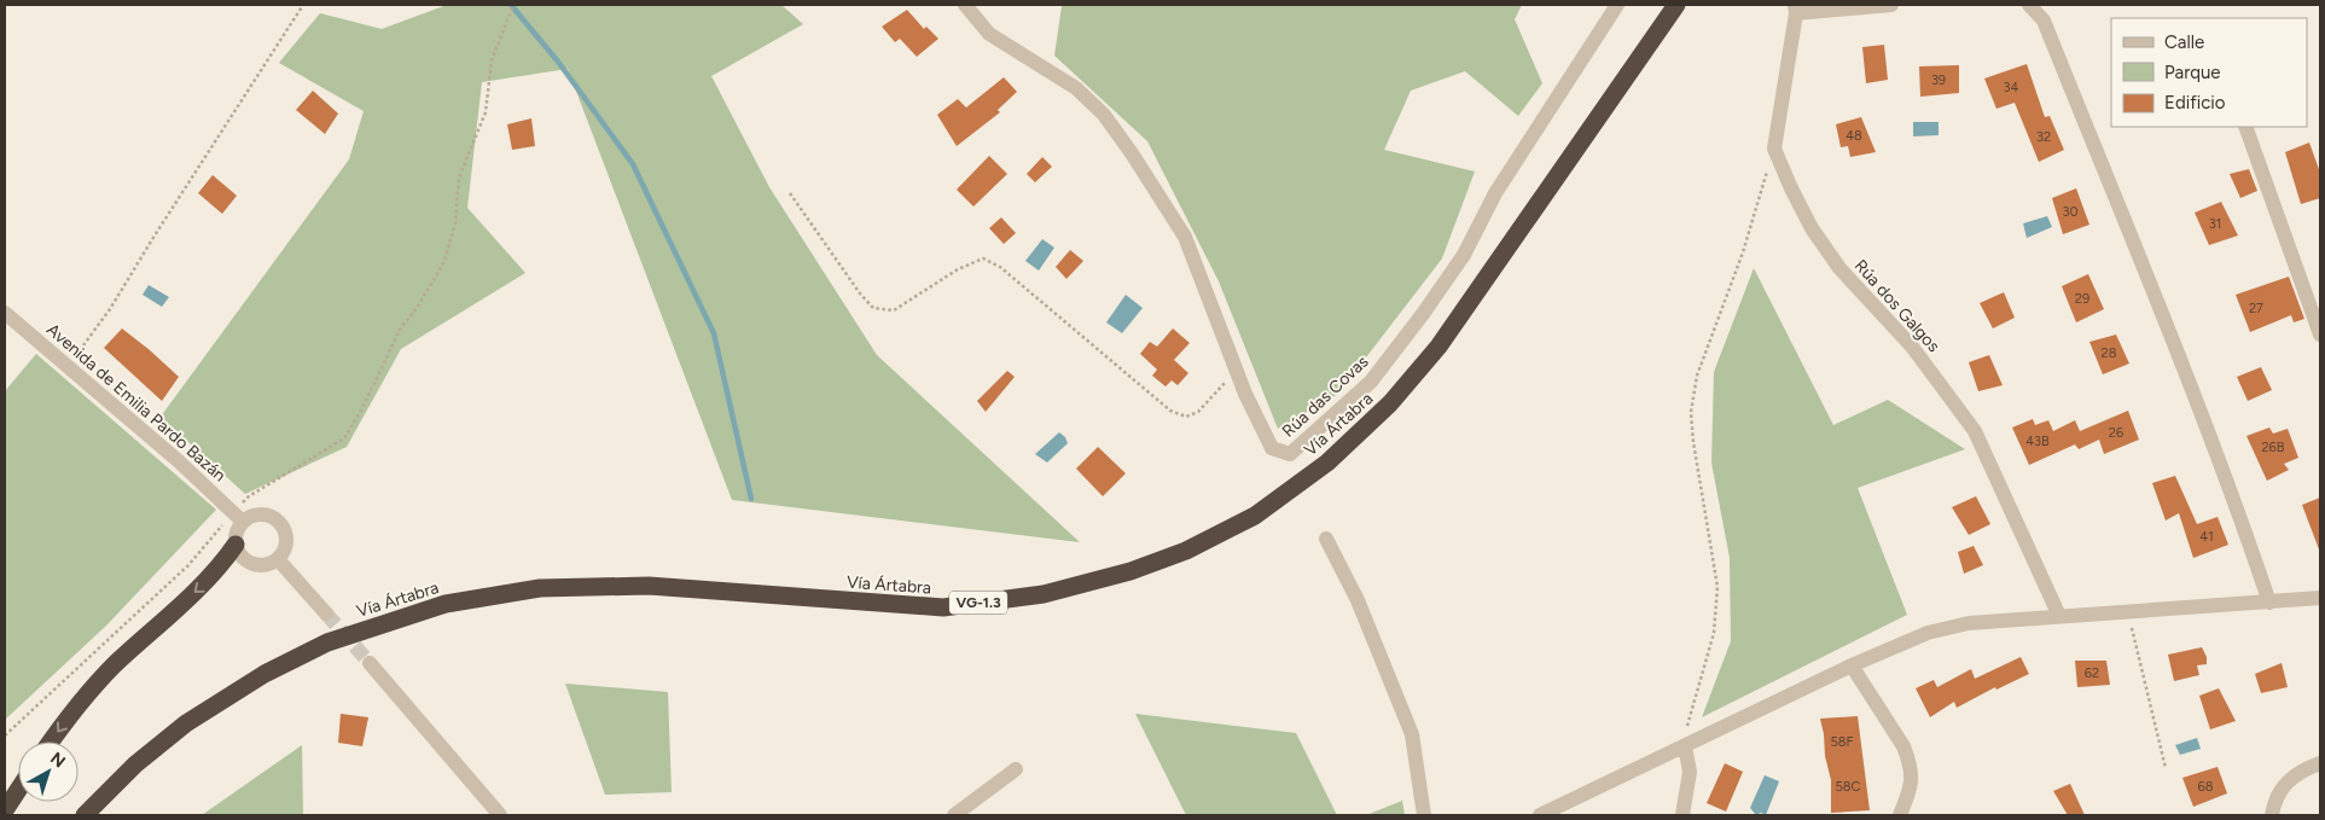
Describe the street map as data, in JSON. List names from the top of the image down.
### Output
{
  "streets": {
    "highway": ["Vía Ártabra", "VG-1.3"],
    "street": ["Rúa dos Galgos", "Rúa das Covas", "Avenida de Emilia Pardo Bazán"]
  },
  "house_numbers": [
    "39",
    "34",
    "48",
    "32",
    "30",
    "31",
    "29",
    "27",
    "28",
    "26",
    "43B",
    "26B",
    "41",
    "62",
    "58F",
    "58C",
    "68"
  ],
  "legend": ["Calle", "Parque", "Edificio"],
  "north": "top right"
}
